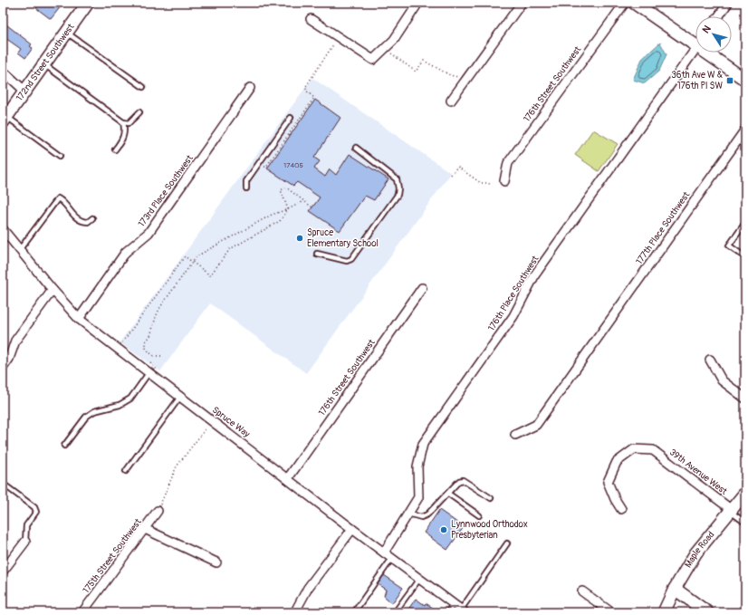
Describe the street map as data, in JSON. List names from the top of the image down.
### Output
{
  "streets": {
    "street": [
      "172nd Street Southwest",
      "176th Street Southwest",
      "173rd Place Southwest",
      "177th Place Southwest",
      "176th Place Southwest",
      "Spruce Way",
      "39th Avenue West",
      "Maple Road",
      "175th Street Southwest"
    ]
  },
  "crossings": [
    ["176th Street Southwest", "Spruce Way"],
    ["173rd Place Southwest", "Spruce Way"],
    ["176th Place Southwest", "Spruce Way"],
    ["39th Avenue West", "Maple Road"]
  ],
  "places": {
    "transit": ["36th Ave W & 176th Pl SW"],
    "other": ["Spruce Elementary School", "Lynnwood Orthodox Presbyterian"]
  },
  "house_numbers": ["17405"],
  "north": "top left"
}
